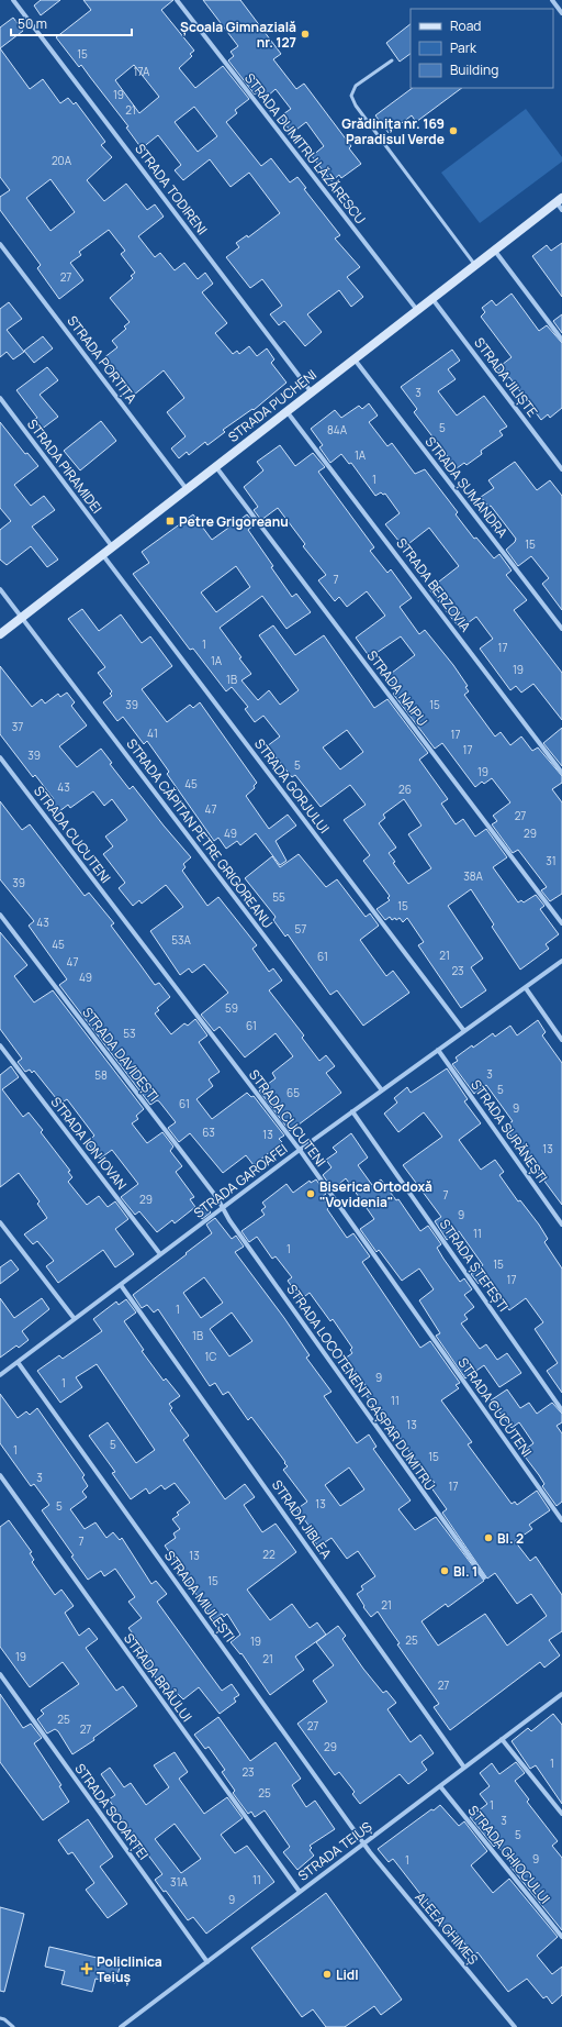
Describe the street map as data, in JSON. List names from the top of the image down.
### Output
{
  "streets": {
    "street": [
      "STRADA DUMITRU LĂZĂRESCU",
      "STRADA TODIRENI",
      "STRADA PORTIȚA",
      "STRADA JILIȘTE",
      "STRADA PUCHENI",
      "STRADA PIRAMIDEI",
      "STRADA ȘUMANDRA",
      "STRADA BERZOVIA",
      "STRADA NAIPU",
      "STRADA GORJULUI",
      "STRADA CĂPITAN PETRE GRIGOREANU",
      "STRADA CUCUTENI",
      "STRADA DAVIDEȘTI",
      "STRADA SURĂNEȘTI",
      "STRADA ION IOVAN",
      "STRADA GAROAFEI",
      "STRADA ȘTEFEȘTI",
      "STRADA LOCOTENENT GAȘPAR DUMITRU",
      "STRADA JIBLEA",
      "STRADA MIULEȘTI",
      "STRADA BRÂULUI",
      "STRADA SCOARȚEI",
      "STRADA TEIUȘ",
      "STRADA GHIOCULUI",
      "ALEEA GHIMEȘ"
    ]
  },
  "crossings": [
    ["STRADA DUMITRU LĂZĂRESCU", "STRADA PUCHENI"],
    ["STRADA TODIRENI", "STRADA PUCHENI"],
    ["STRADA PORTIȚA", "STRADA PUCHENI"],
    ["STRADA JILIȘTE", "STRADA PUCHENI"],
    ["STRADA PUCHENI", "STRADA PIRAMIDEI"],
    ["STRADA PUCHENI", "STRADA ȘUMANDRA"],
    ["STRADA PUCHENI", "STRADA BERZOVIA"],
    ["STRADA PUCHENI", "STRADA NAIPU"],
    ["STRADA PUCHENI", "STRADA GORJULUI"],
    ["STRADA PUCHENI", "STRADA CĂPITAN PETRE GRIGOREANU"],
    ["STRADA GORJULUI", "STRADA GAROAFEI"],
    ["STRADA CĂPITAN PETRE GRIGOREANU", "STRADA GAROAFEI"],
    ["STRADA CUCUTENI", "STRADA GAROAFEI"],
    ["STRADA DAVIDEȘTI", "STRADA GAROAFEI"],
    ["STRADA DAVIDEȘTI", "STRADA LOCOTENENT GAȘPAR DUMITRU"],
    ["STRADA SURĂNEȘTI", "STRADA GAROAFEI"],
    ["STRADA ION IOVAN", "STRADA GAROAFEI"],
    ["STRADA GAROAFEI", "STRADA ȘTEFEȘTI"],
    ["STRADA GAROAFEI", "STRADA LOCOTENENT GAȘPAR DUMITRU"],
    ["STRADA GAROAFEI", "STRADA JIBLEA"],
    ["STRADA GAROAFEI", "STRADA MIULEȘTI"],
    ["STRADA JIBLEA", "STRADA TEIUȘ"],
    ["STRADA MIULEȘTI", "STRADA TEIUȘ"],
    ["STRADA MIULEȘTI", "ALEEA GHIMEȘ"],
    ["STRADA BRÂULUI", "STRADA TEIUȘ"],
    ["STRADA SCOARȚEI", "STRADA TEIUȘ"],
    ["STRADA TEIUȘ", "STRADA GHIOCULUI"],
    ["STRADA TEIUȘ", "ALEEA GHIMEȘ"]
  ],
  "places": {
    "other": [
      "Școala Gimnazială nr. 127",
      "Grădinița nr. 169 Paradisul Verde",
      "Biserica Ortodoxă \"Vovidenia\"",
      "Bl. 2",
      "Bl. 1",
      "Lidl"
    ],
    "transit": ["Petre Grigoreanu"],
    "health": ["Policlinica Teiuș"]
  },
  "house_numbers": [
    "15",
    "17A",
    "19",
    "21",
    "20A",
    "27",
    "3",
    "5",
    "84A",
    "1A",
    "1",
    "15",
    "7",
    "1",
    "17",
    "1A",
    "19",
    "1B",
    "39",
    "15",
    "37",
    "41",
    "17",
    "17",
    "39",
    "5",
    "19",
    "45",
    "43",
    "26",
    "47",
    "27",
    "49",
    "29",
    "31",
    "38A",
    "39",
    "55",
    "15",
    "43",
    "57",
    "53A",
    "45",
    "21",
    "61",
    "47",
    "23",
    "49",
    "59",
    "61",
    "53",
    "3",
    "58",
    "5",
    "65",
    "61",
    "9",
    "63",
    "13",
    "13",
    "7",
    "29",
    "9",
    "11",
    "1",
    "15",
    "17",
    "1",
    "1B",
    "1C",
    "9",
    "1",
    "11",
    "13",
    "5",
    "1",
    "15",
    "3",
    "17",
    "13",
    "5",
    "7",
    "22",
    "13",
    "15",
    "21",
    "25",
    "19",
    "19",
    "21",
    "27",
    "25",
    "27",
    "27",
    "29",
    "1",
    "23",
    "25",
    "1",
    "3",
    "5",
    "9",
    "1",
    "11",
    "31A",
    "9"
  ],
  "legend": ["Road", "Park", "Building"],
  "scale_bar": "50 m"
}
